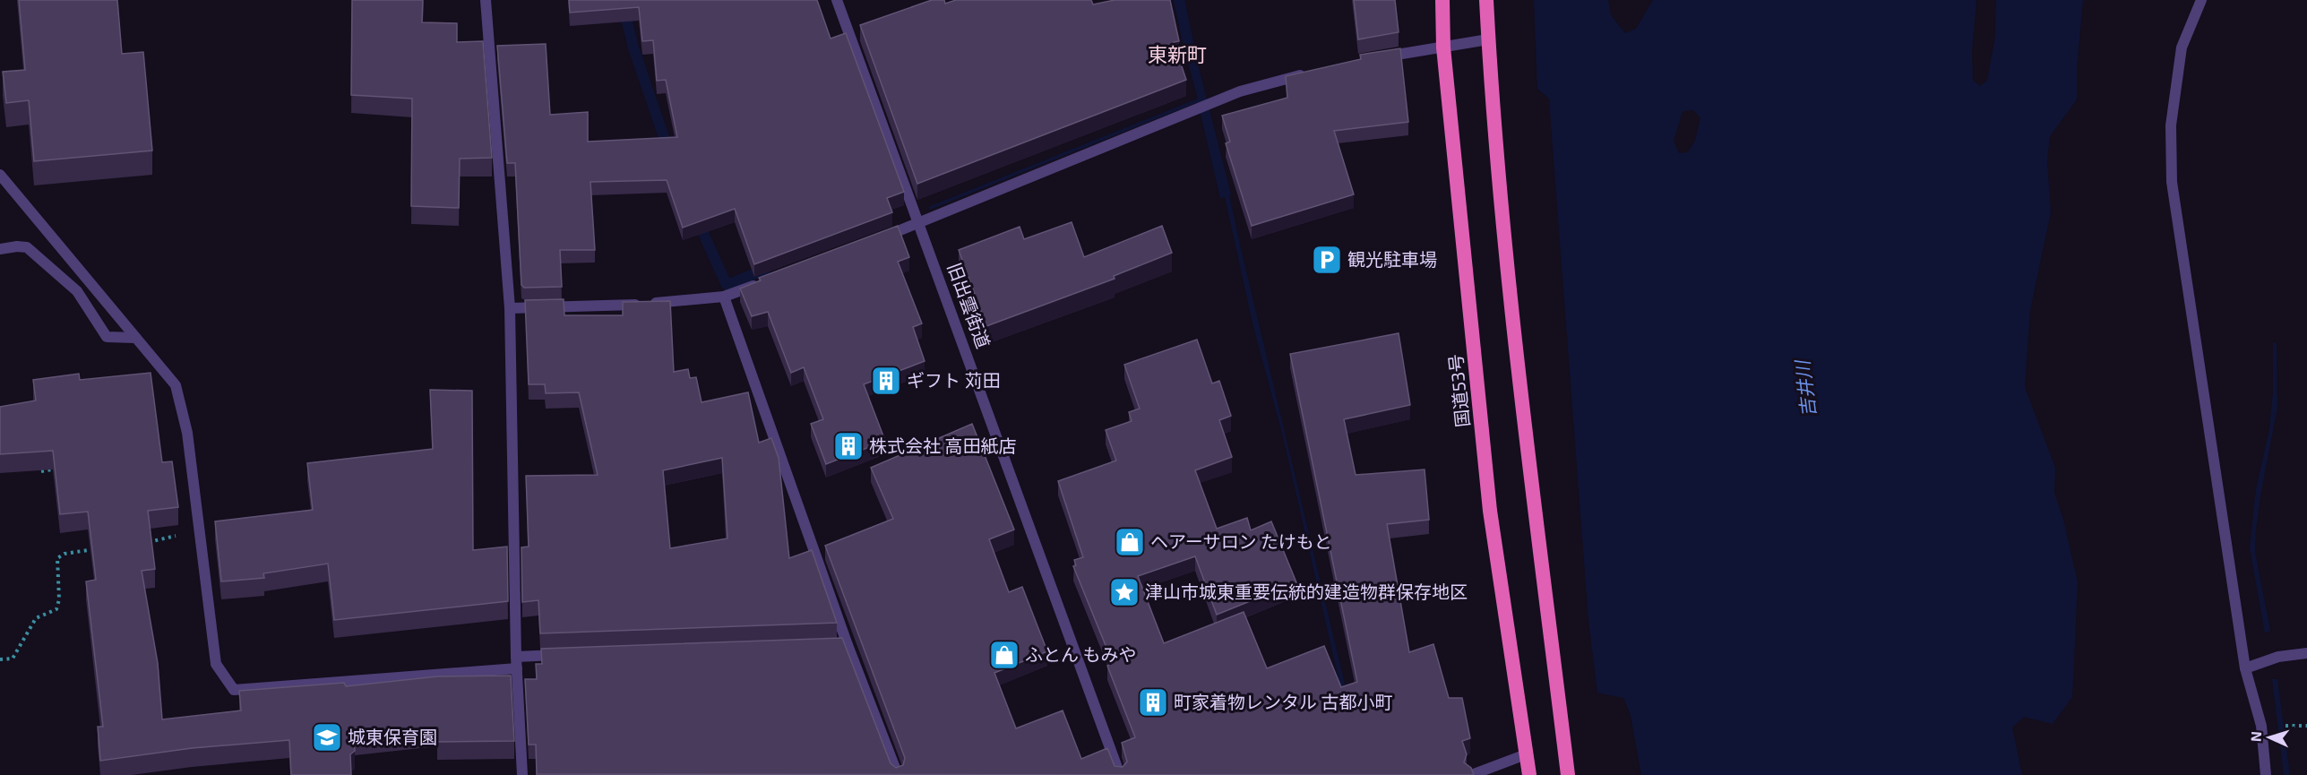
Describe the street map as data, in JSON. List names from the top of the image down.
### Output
{
  "streets": {
    "highway": ["国道53号"],
    "street": ["旧出雲街道"]
  },
  "districts": ["東新町"],
  "water": ["吉井川"],
  "places": {
    "parking": ["観光駐車場"],
    "building": ["ギフト 苅田", "株式会社 高田紙店", "町家着物レンタル 古都小町"],
    "shop": ["ヘアーサロン たけもと", "ふとん もみや"],
    "place": ["津山市城東重要伝統的建造物群保存地区"],
    "school or university": ["城東保育園"]
  },
  "north": "left"
}
